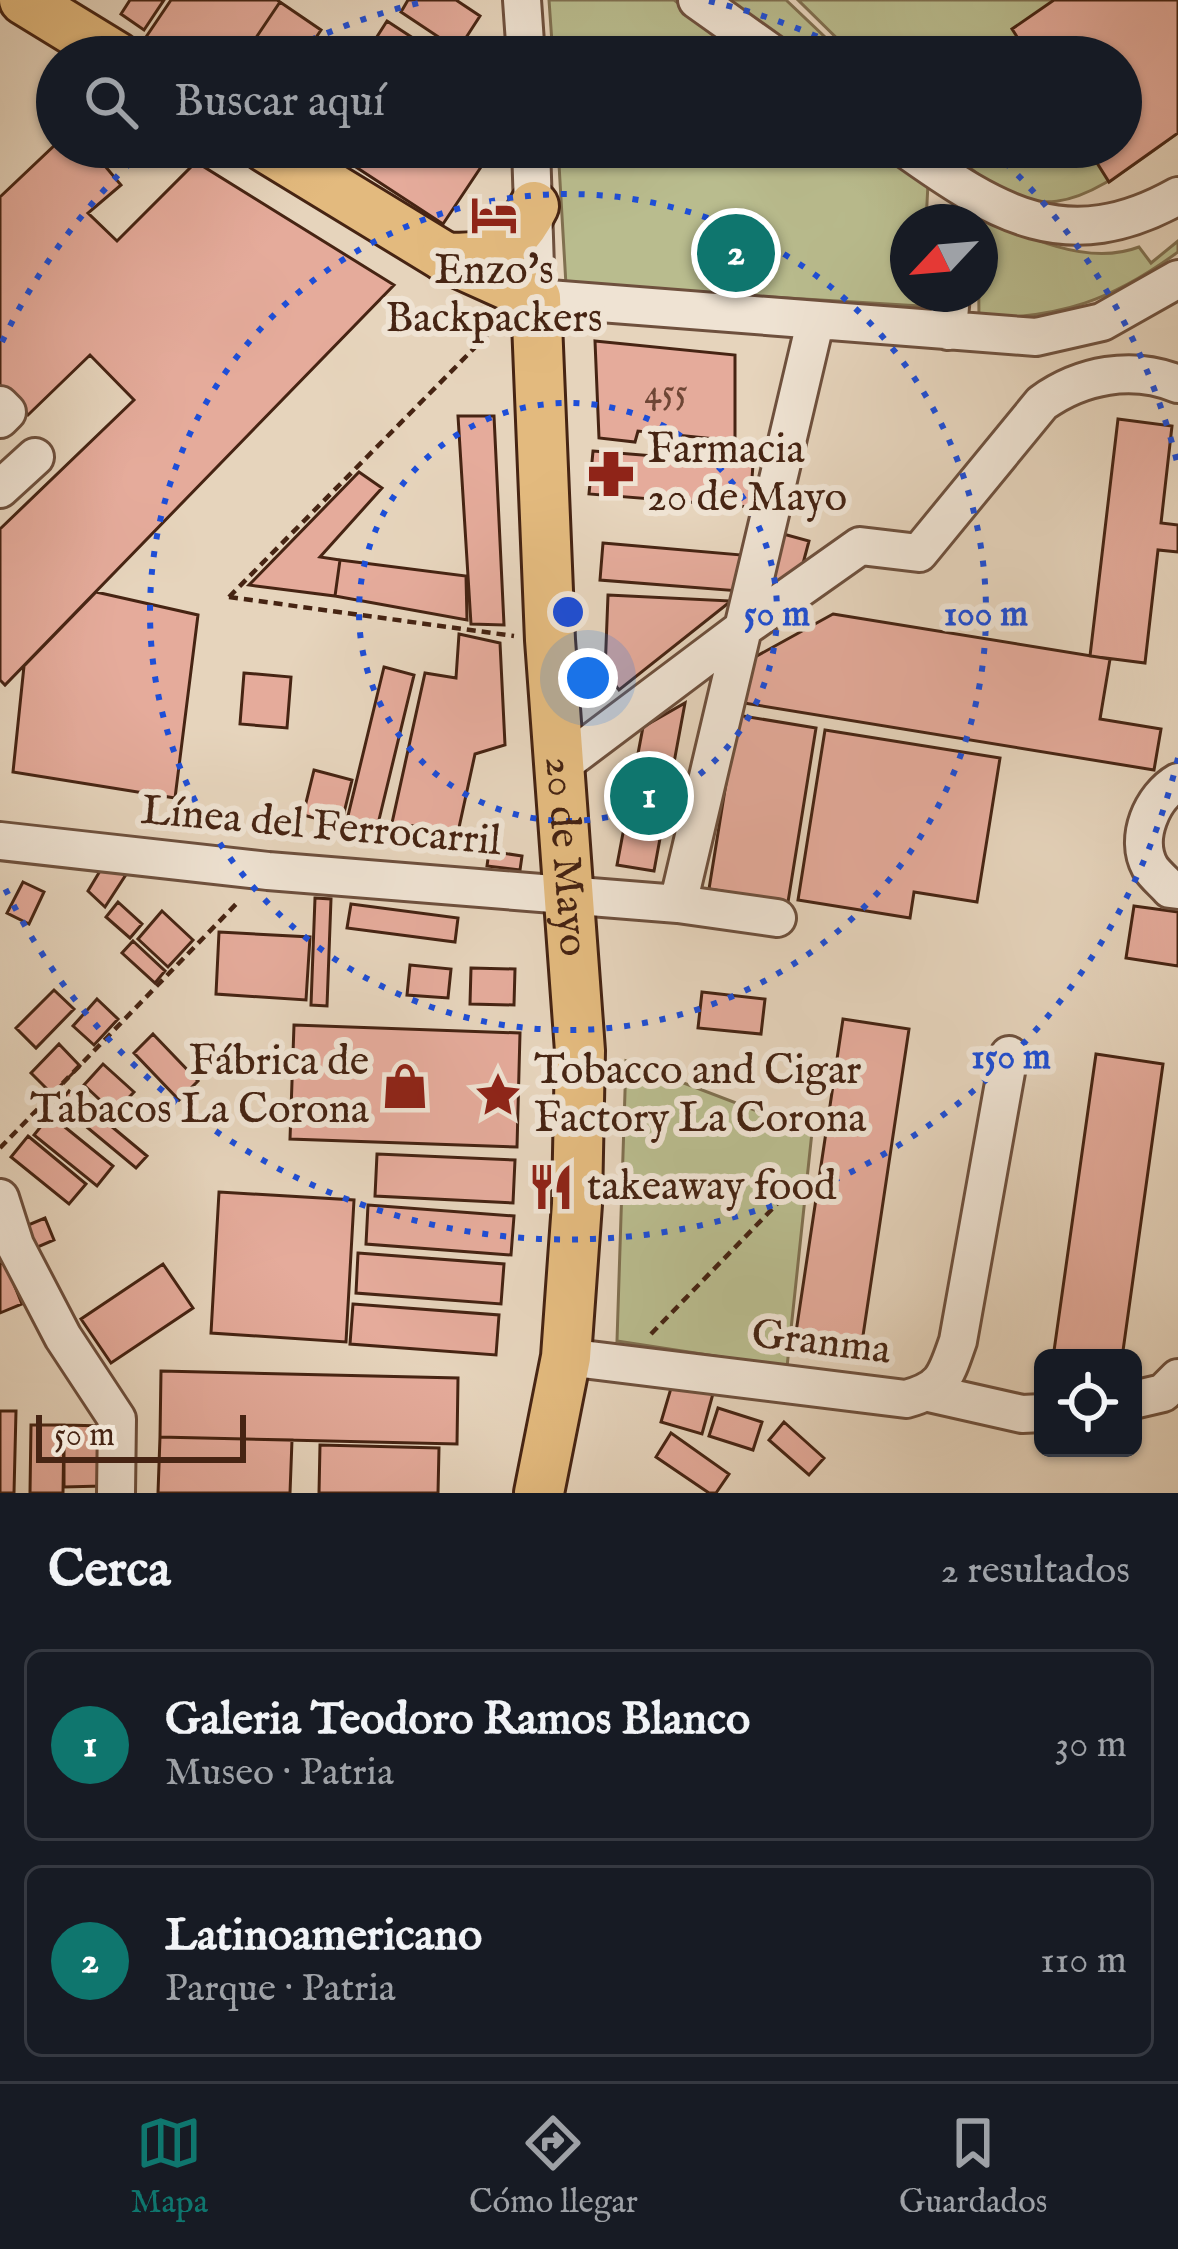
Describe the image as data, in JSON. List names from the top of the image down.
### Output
{
  "streets": {
    "main road": ["20 de Mayo"],
    "street": ["Línea del Ferrocarril", "Granma"]
  },
  "crossings": [
    ["Línea del Ferrocarril", "20 de Mayo"],
    ["20 de Mayo", "Granma"]
  ],
  "places": {
    "hotel": ["Enzo's Backpackers"],
    "pharmacy": ["Farmacia 20 de Mayo"],
    "shop": ["Fábrica de Tabacos La Corona"],
    "place": ["Tobacco and Cigar Factory La Corona"],
    "restaurant": ["takeaway food"]
  },
  "house_numbers": ["455"],
  "scale_bar": "50 m",
  "north": "bottom left",
  "page": {
    "search": "Buscar aquí",
    "pins": ["2", "1"],
    "scale": "50 m",
    "heading": ["Cerca", "2 resultados"],
    "list": [
      {
        "mark": "1",
        "name": "Galeria Teodoro Ramos Blanco",
        "note": "Museo · Patria",
        "value": "30 m"
      },
      {
        "mark": "2",
        "name": "Latinoamericano",
        "note": "Parque · Patria",
        "value": "110 m"
      }
    ],
    "nav": ["Mapa", "Cómo llegar", "Guardados"]
  },
  "rings": ["50 m", "100 m", "150 m"]
}
